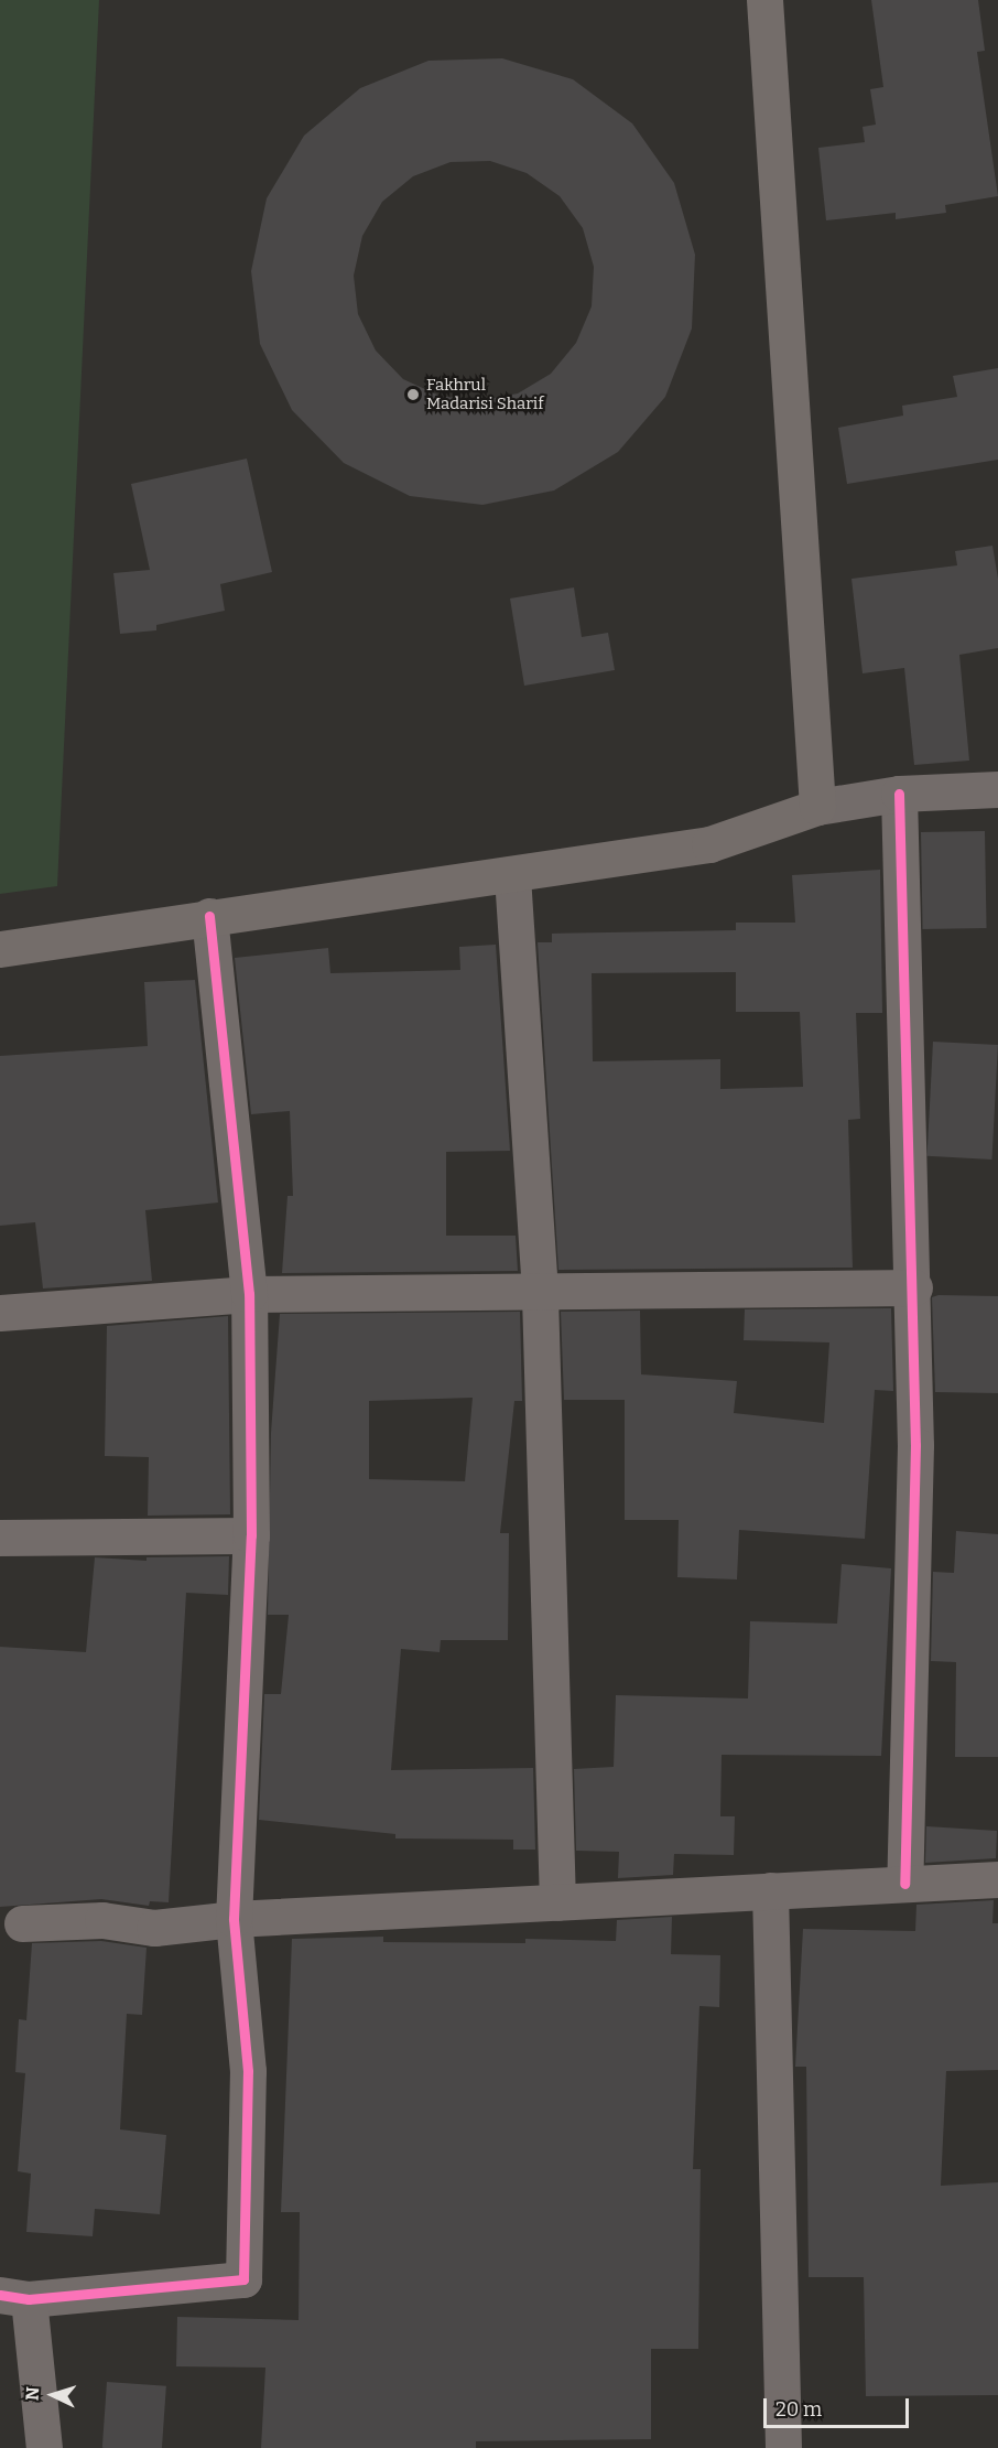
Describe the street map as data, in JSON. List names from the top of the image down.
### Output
{
  "places": ["Fakhrul Madarisi Sharif"],
  "scale_bar": "20 m",
  "north": "left"
}
